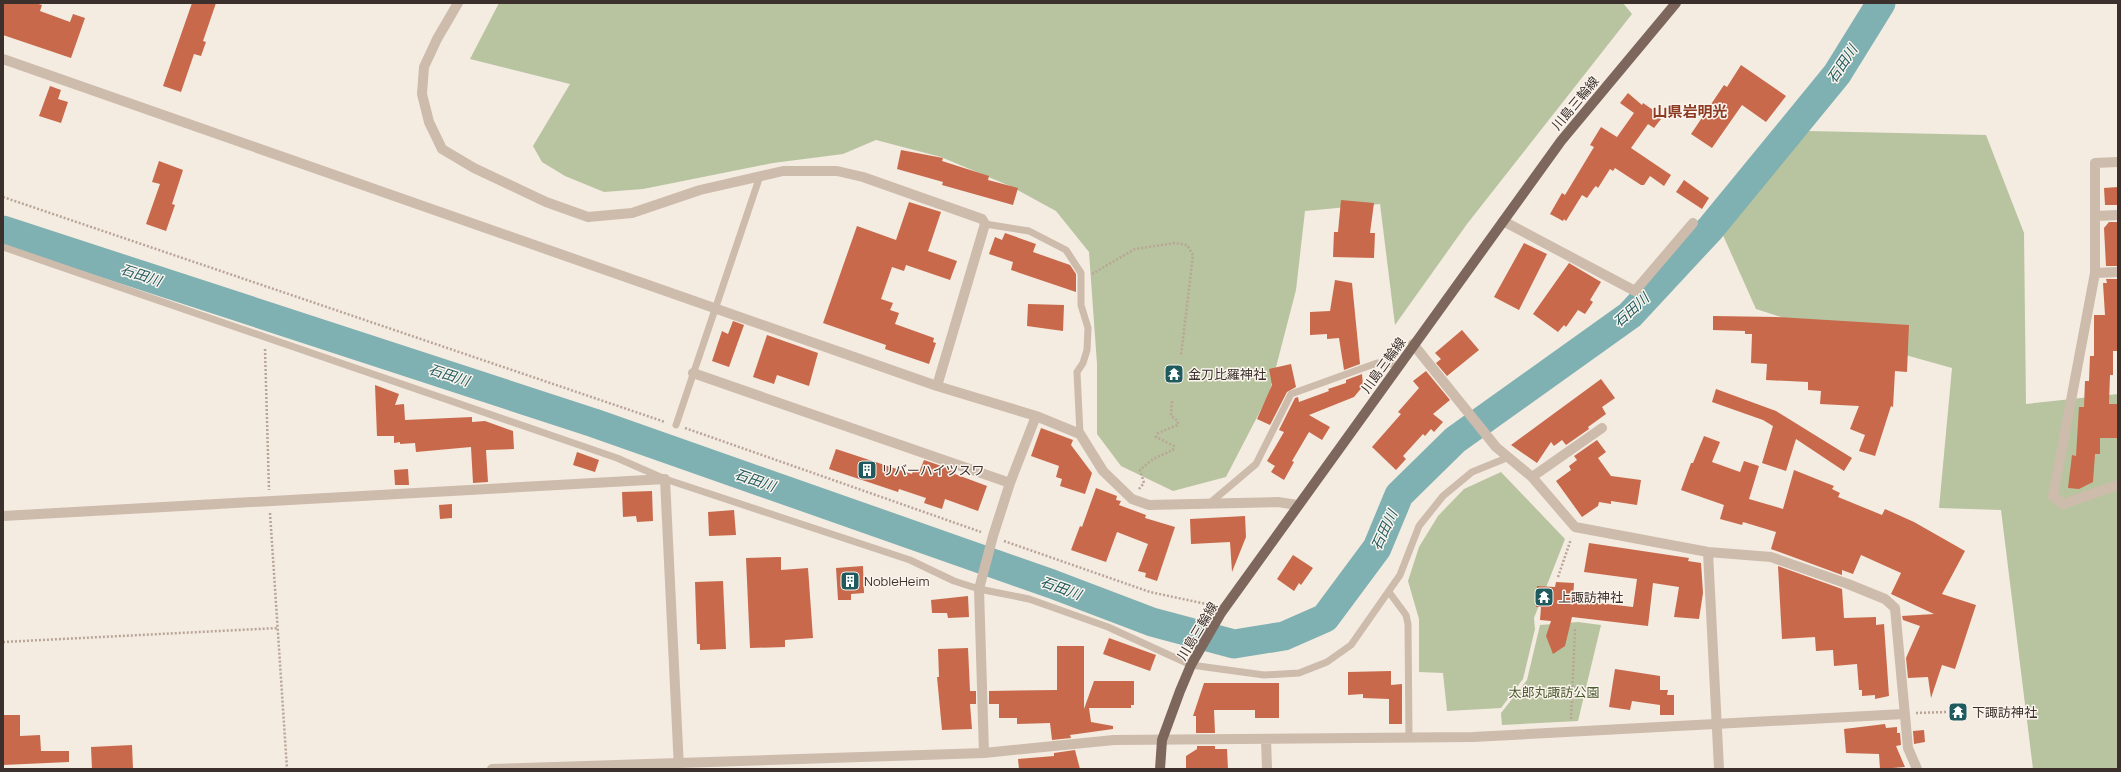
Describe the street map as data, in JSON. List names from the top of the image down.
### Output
{
  "streets": {
    "main road": ["川島三輪線"]
  },
  "districts": ["山県岩明光"],
  "water": ["石田川"],
  "parks": ["太郎丸諏訪公園"],
  "places": {
    "temple": ["金刀比羅神社", "上諏訪神社", "下諏訪神社"],
    "building": ["リバーハイツスワ", "NobleHeim"]
  }
}
